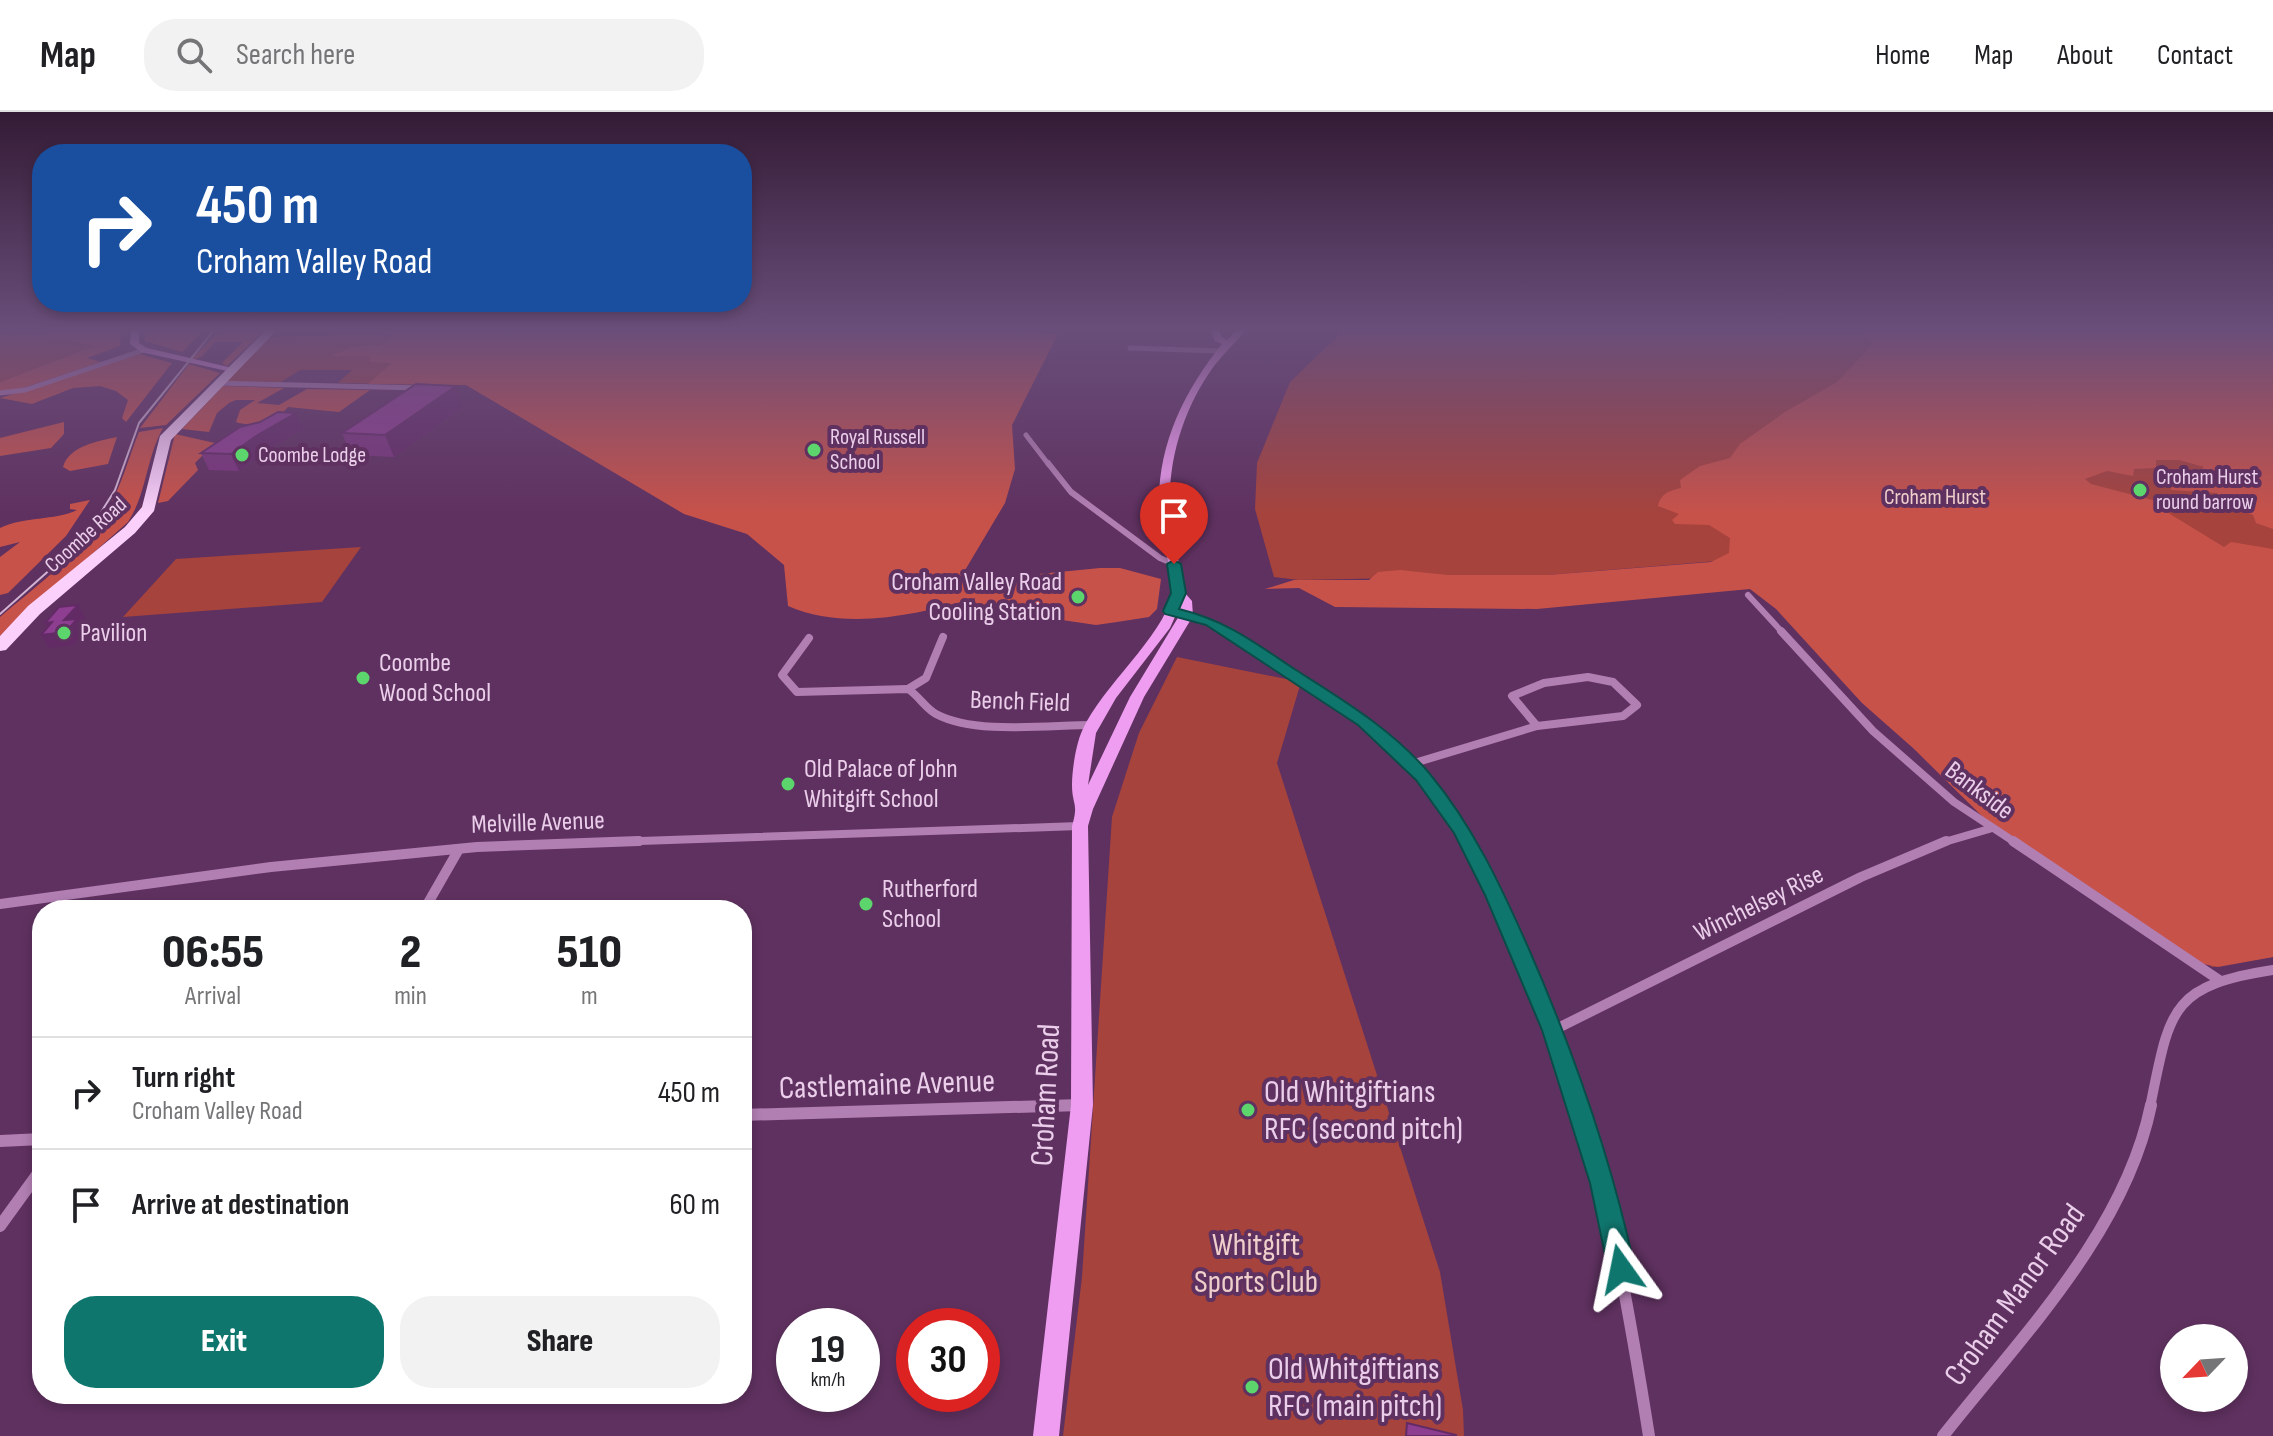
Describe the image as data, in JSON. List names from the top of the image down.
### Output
{
  "streets": {
    "main road": ["Coombe Road"],
    "street": [
      "Bench Field",
      "Bankside",
      "Melville Avenue",
      "Winchelsey Rise",
      "Castlemaine Avenue",
      "Croham Road",
      "Croham Manor Road"
    ]
  },
  "crossings": [
    ["Bench Field", "Croham Road"],
    ["Bankside", "Winchelsey Rise"],
    ["Bankside", "Croham Manor Road"],
    ["Melville Avenue", "Croham Road"],
    ["Castlemaine Avenue", "Croham Road"]
  ],
  "parks": ["Croham Hurst", "Whitgift Sports Club"],
  "places": [
    "Royal Russell School",
    "Coombe Lodge",
    "Croham Hurst round barrow",
    "Croham Valley Road Cooling Station",
    "Pavilion",
    "Coombe Wood School",
    "Old Palace of John Whitgift School",
    "Rutherford School",
    "Old Whitgiftians RFC (second pitch)",
    "Old Whitgiftians RFC (main pitch)"
  ],
  "north": "bottom left",
  "page": {
    "header": "Map",
    "search": "Search here",
    "nav": [
      "Home",
      "Map",
      "About",
      "Contact"
    ],
    "turn": ["450 m", "Croham Valley Road"],
    "eta": [
      "06:55",
      "Arrival",
      "2",
      "min",
      "510",
      "m"
    ],
    "list": [
      {
        "name": "Turn right",
        "note": "Croham Valley Road",
        "value": "450 m"
      },
      {
        "name": "Arrive at destination",
        "value": "60 m"
      }
    ],
    "buttons": ["Exit", "Share"],
    "speed": "19 km/h",
    "limit": "30"
  }
}
